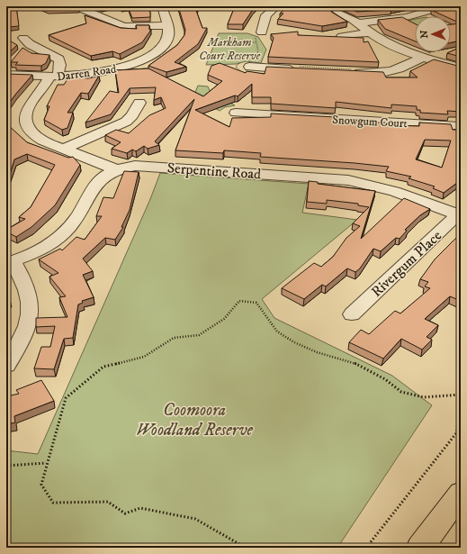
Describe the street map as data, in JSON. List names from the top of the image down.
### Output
{
  "streets": {
    "street": [
      "Darren Road",
      "Snowgum Court",
      "Serpentine Road",
      "Rivergum Place"
    ]
  },
  "crossings": [
    ["Serpentine Road", "Rivergum Place"]
  ],
  "parks": ["Markham Court Reserve", "Coomoora Woodland Reserve"],
  "north": "left"
}
